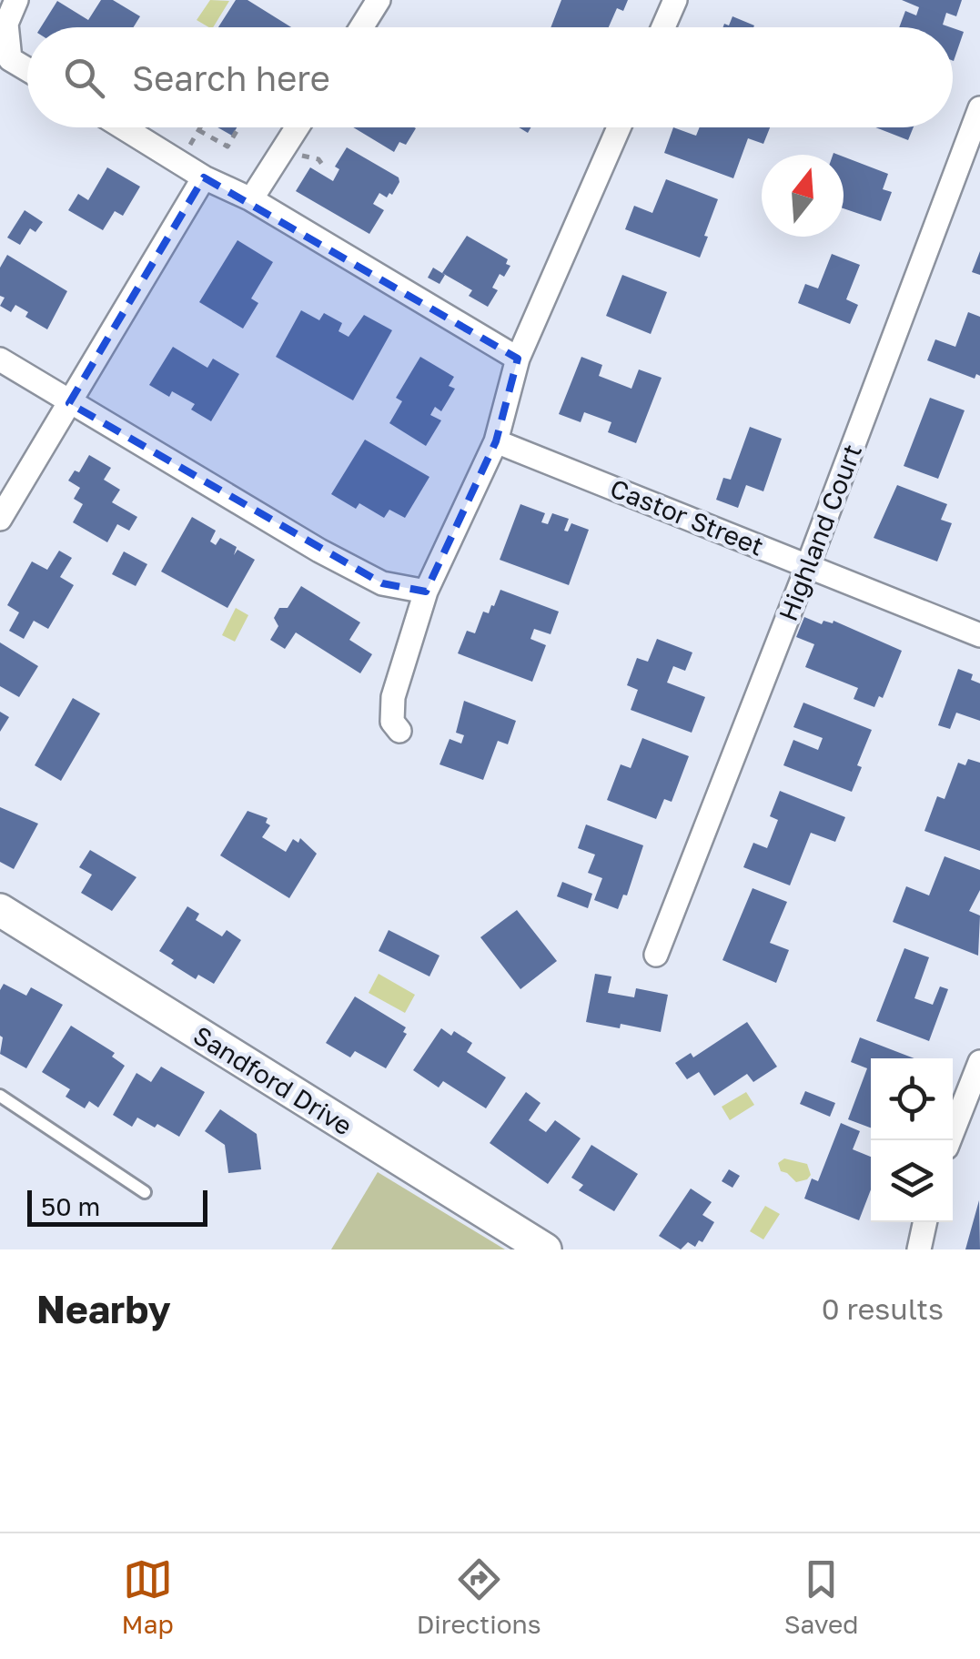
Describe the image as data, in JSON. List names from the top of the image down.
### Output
{
  "streets": {
    "street": ["Castor Street", "Highland Court", "Sandford Drive"]
  },
  "crossings": [
    ["Castor Street", "Highland Court"]
  ],
  "scale_bar": "50 m",
  "north": "top",
  "page": {
    "search": "Search here",
    "scale": "50 m",
    "heading": ["Nearby", "0 results"],
    "nav": ["Map", "Directions", "Saved"]
  }
}
